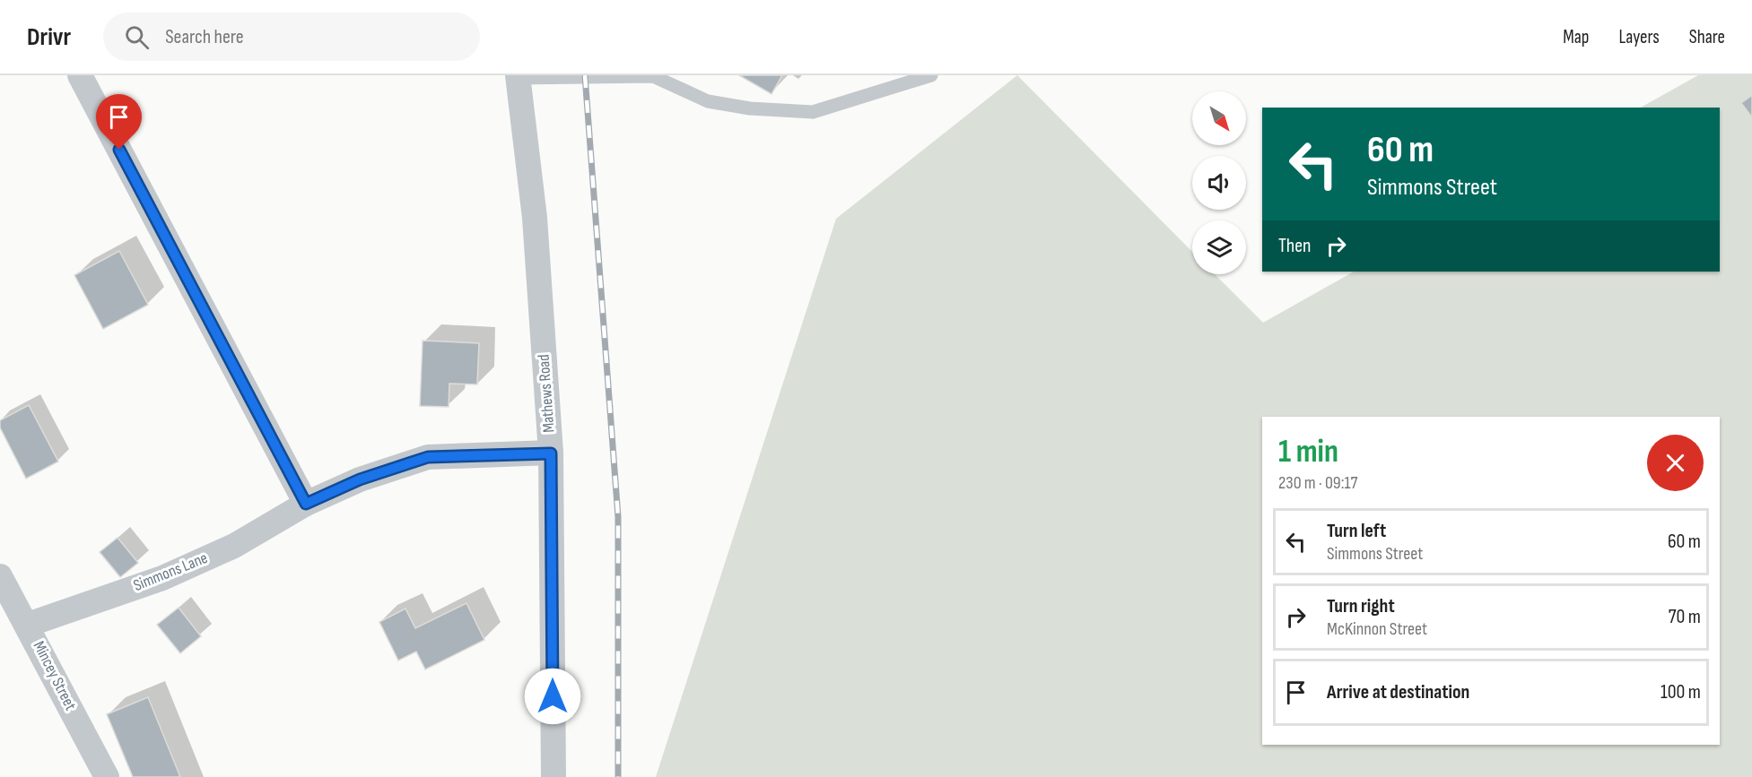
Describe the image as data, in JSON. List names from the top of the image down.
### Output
{
  "streets": {
    "street": ["Mathews Road", "Simmons Lane", "Mincey Street"]
  },
  "crossings": [
    ["Mathews Road", "Simmons Lane"],
    ["Simmons Lane", "Mincey Street"]
  ],
  "north": "bottom right",
  "page": {
    "header": "Drivr",
    "search": "Search here",
    "nav": ["Map", "Layers", "Share"],
    "turn": ["60 m", "Simmons Street"],
    "then": "Then",
    "heading": ["1 min", "230 m · 09:17"],
    "list": [
      {
        "name": "Turn left",
        "note": "Simmons Street",
        "value": "60 m"
      },
      {
        "name": "Turn right",
        "note": "McKinnon Street",
        "value": "70 m"
      },
      {
        "name": "Arrive at destination",
        "value": "100 m"
      }
    ]
  }
}
